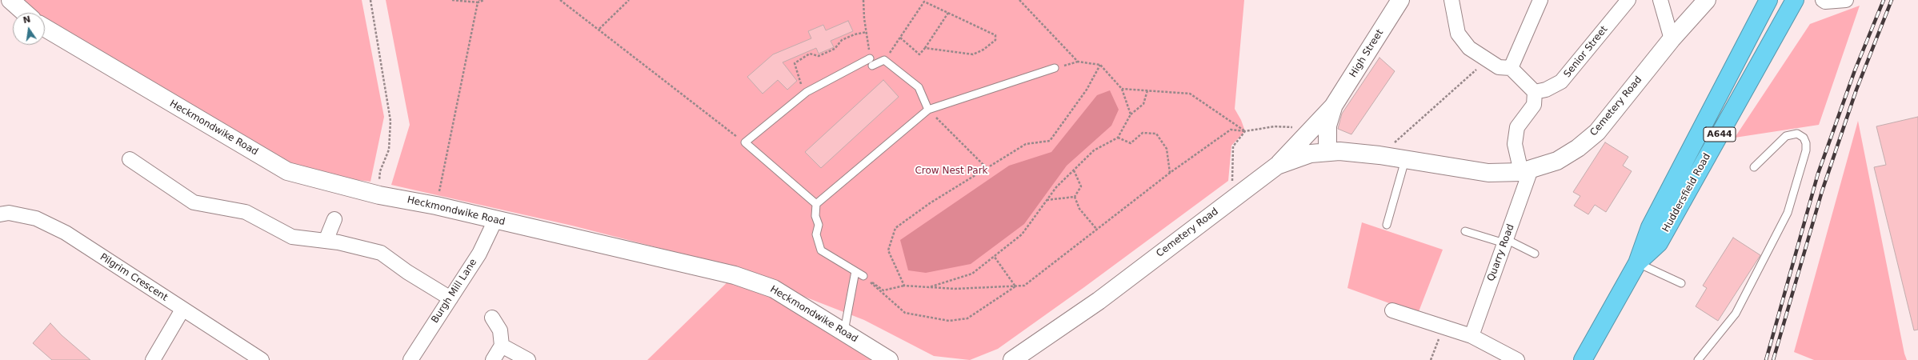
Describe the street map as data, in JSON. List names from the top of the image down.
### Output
{
  "streets": {
    "highway": ["A644", "Huddersfield Road"],
    "main road": ["High Street", "Cemetery Road", "Heckmondwike Road"],
    "street": [
      "Senior Street",
      "Quarry Road",
      "Pilgrim Crescent",
      "Burgh Mill Lane"
    ]
  },
  "crossings": [
    ["High Street", "Cemetery Road"],
    ["Cemetery Road", "Quarry Road"],
    ["Heckmondwike Road", "Burgh Mill Lane"]
  ],
  "parks": ["Crow Nest Park"],
  "north": "top"
}
